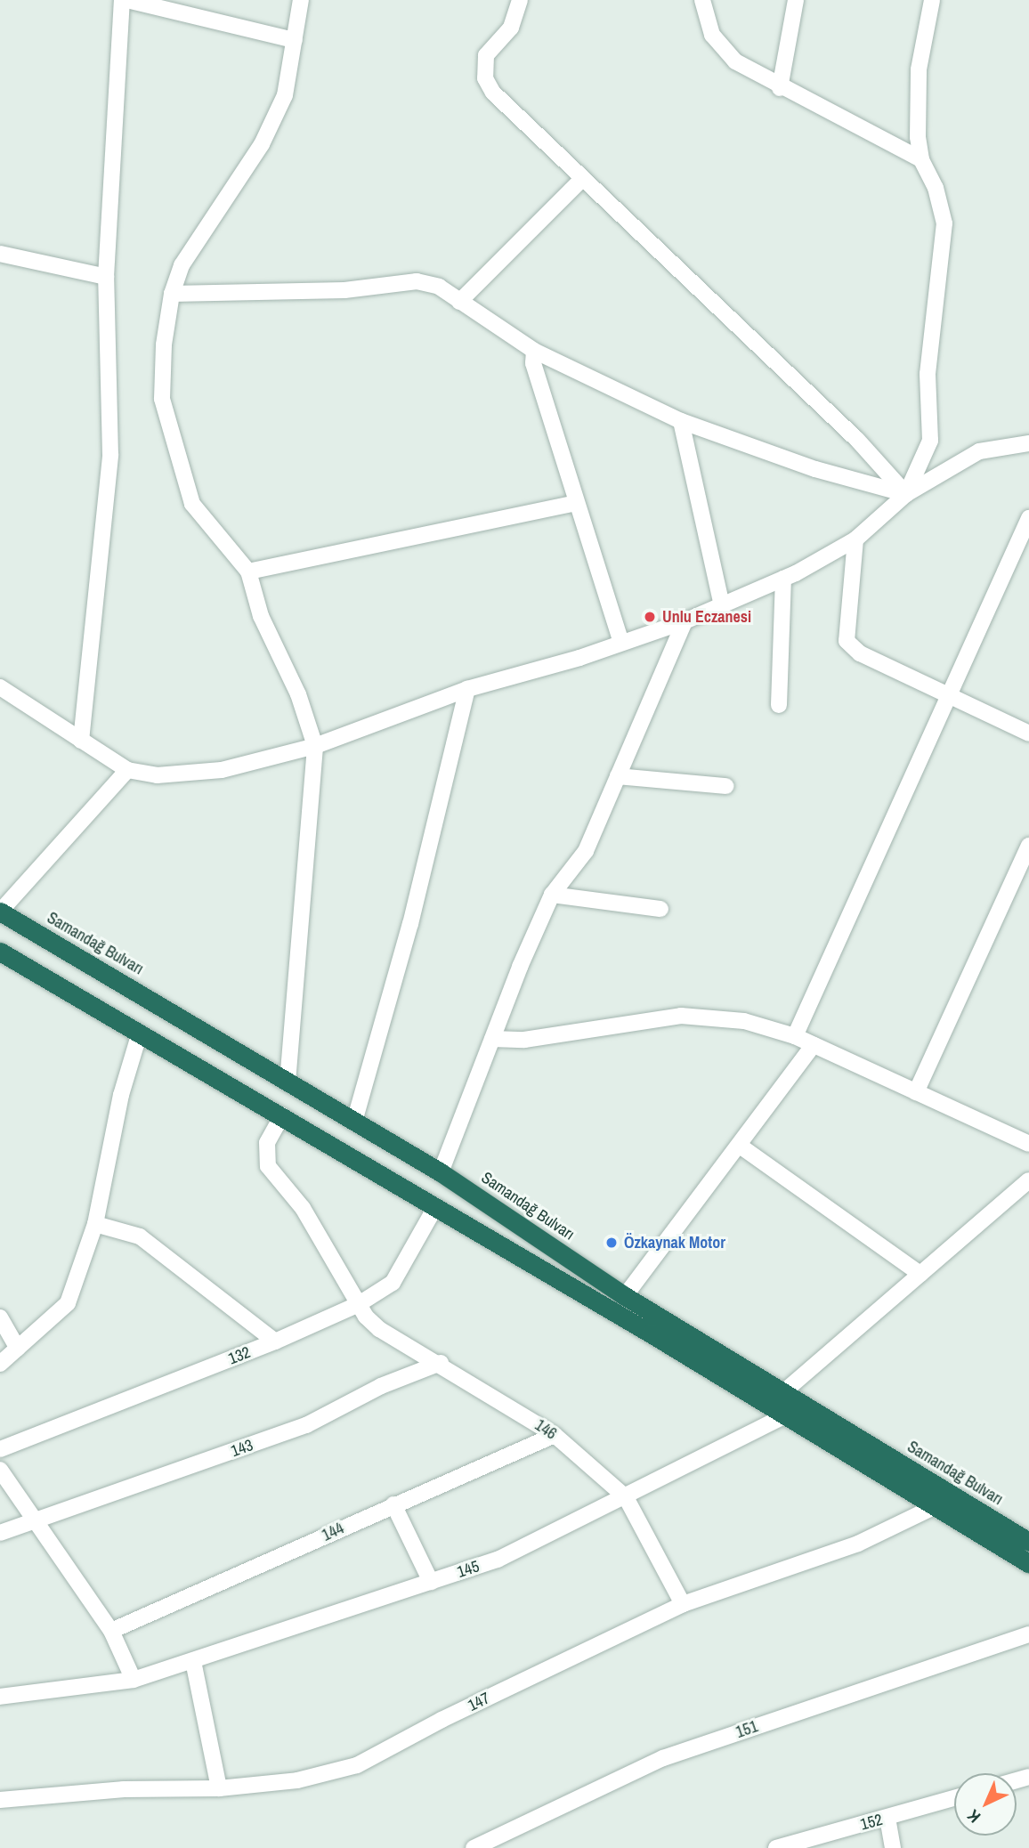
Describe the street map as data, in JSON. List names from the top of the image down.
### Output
{
  "streets": {
    "highway": ["Samandağ Bulvarı"],
    "street": [
      "132",
      "146",
      "143",
      "144",
      "145",
      "147",
      "151",
      "152"
    ]
  },
  "crossings": [
    ["132", "146"],
    ["146", "143"],
    ["146", "144"],
    ["146", "145"],
    ["146", "147"]
  ],
  "places": ["Unlu Eczanesi", "Özkaynak Motor"],
  "north": "bottom left"
}
